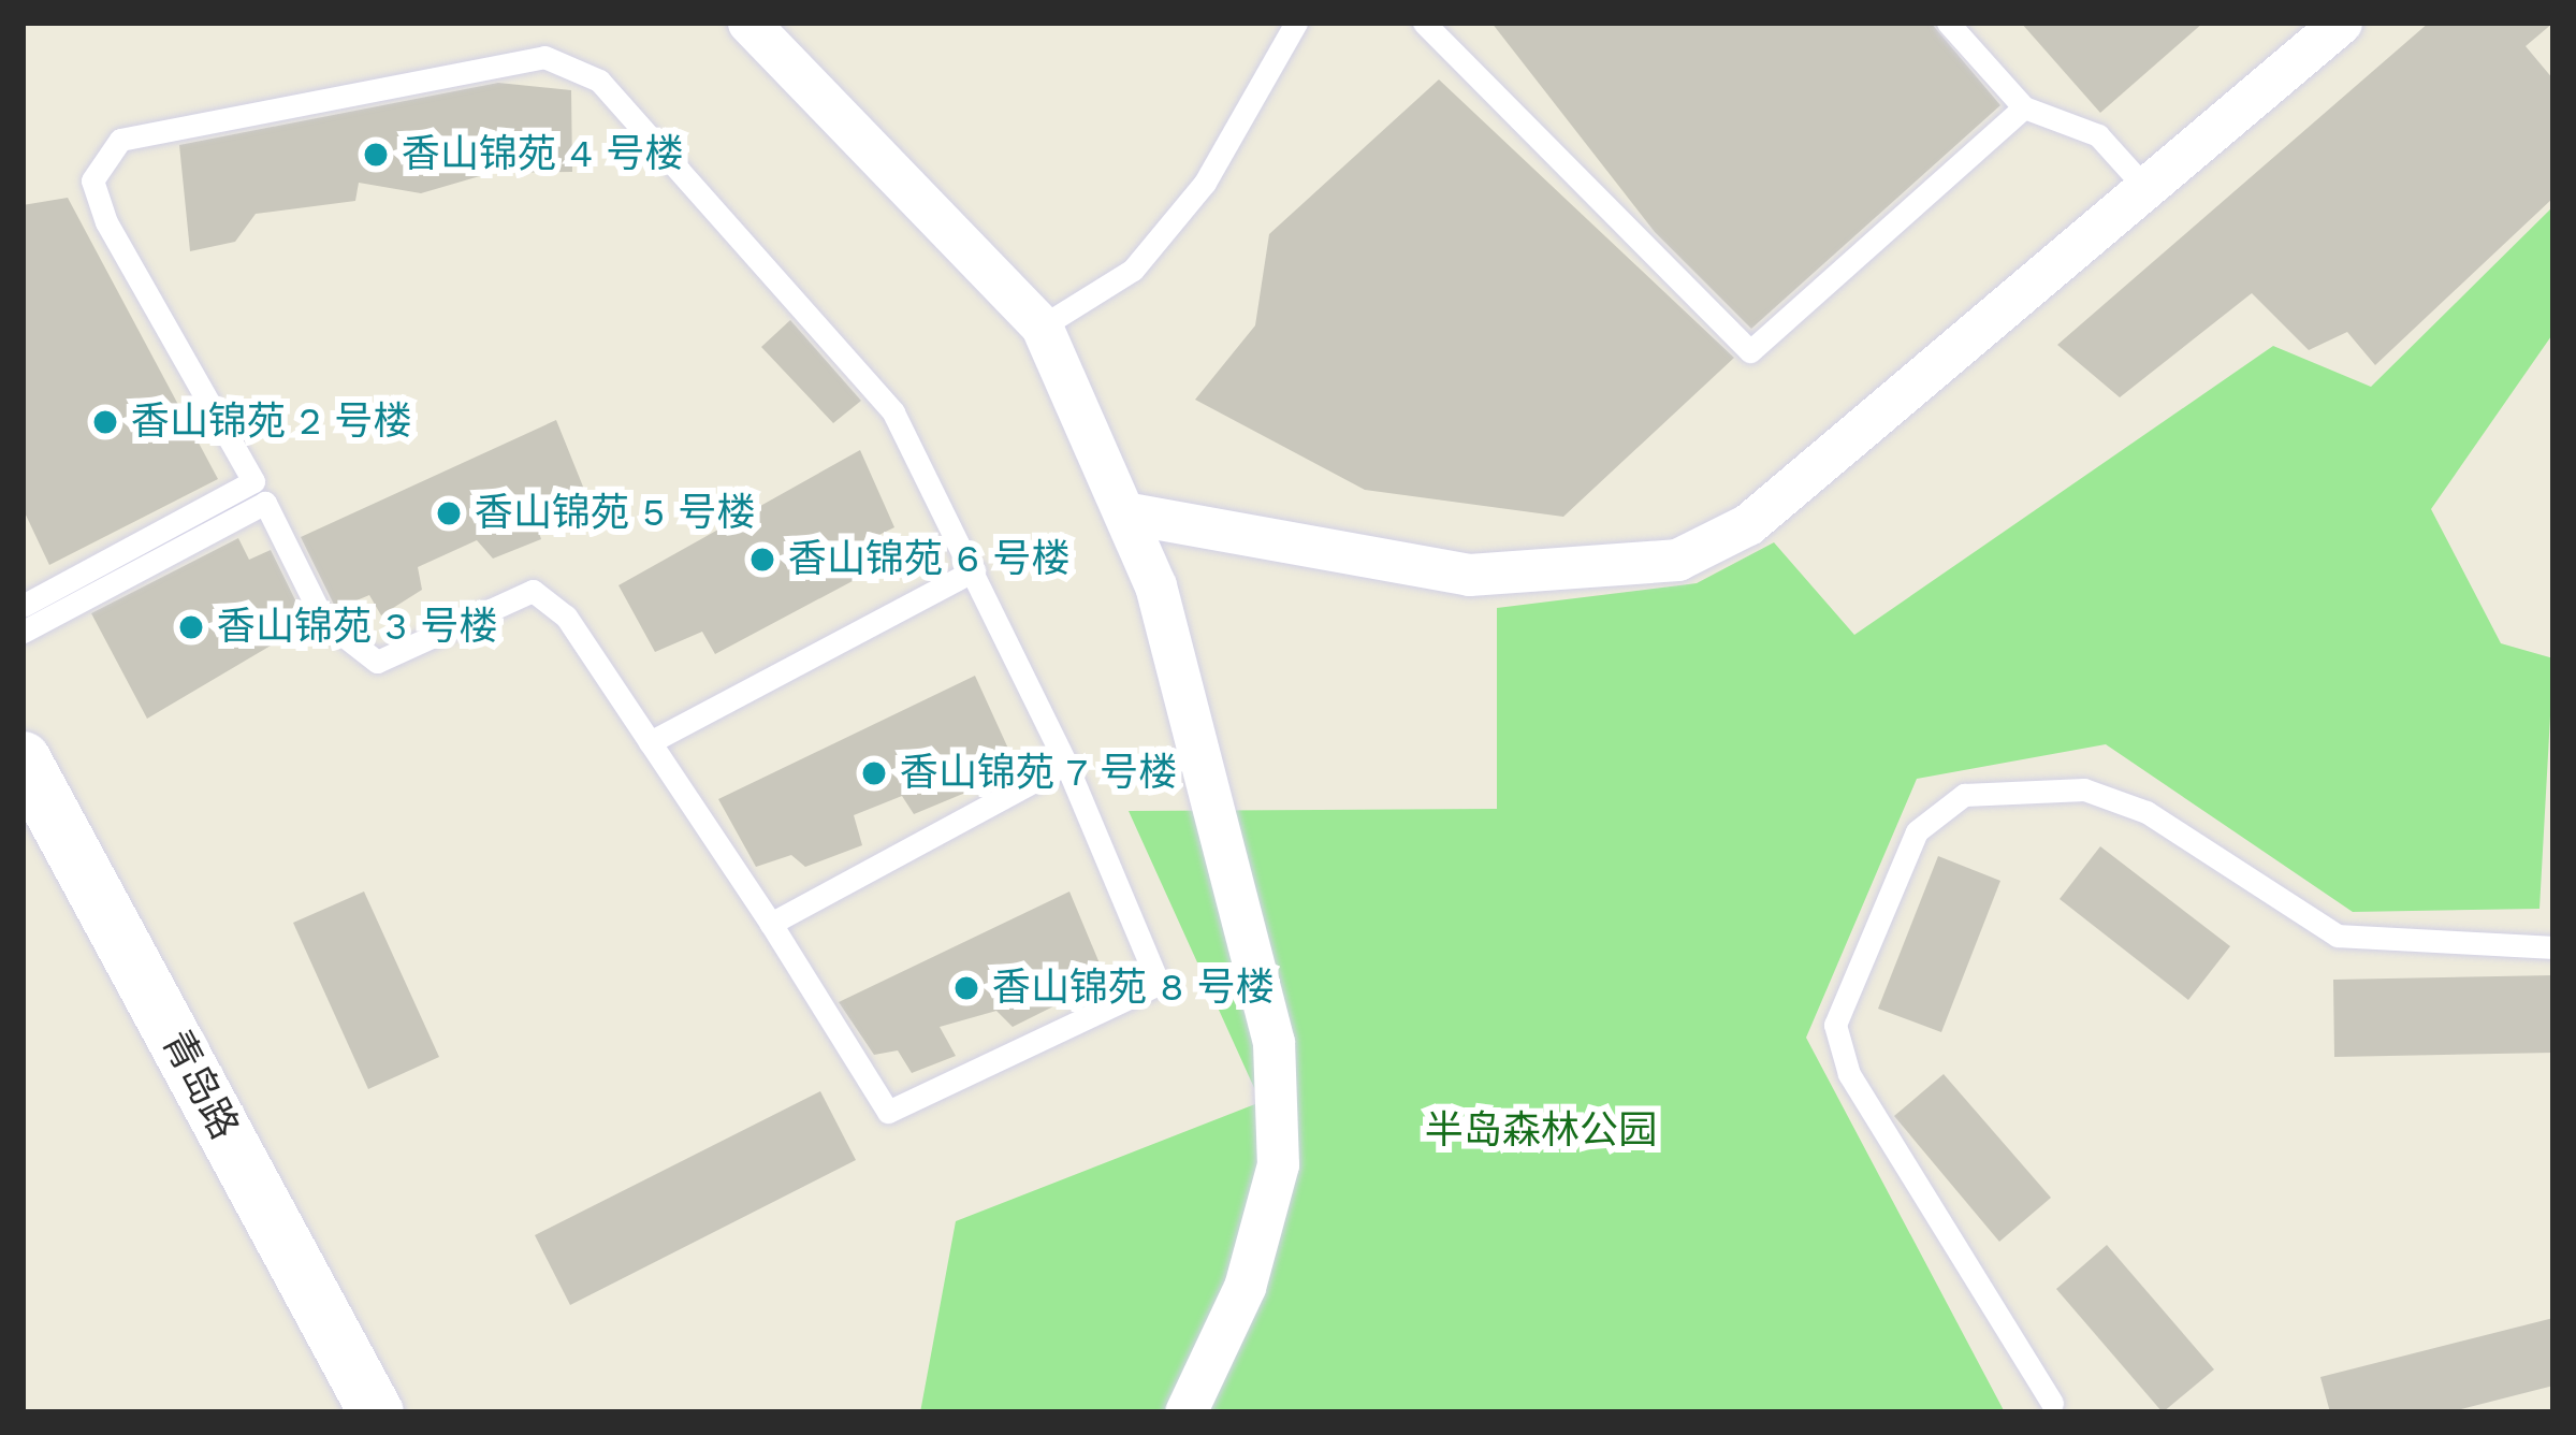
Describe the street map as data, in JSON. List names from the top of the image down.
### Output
{
  "streets": {
    "street": ["青岛路"]
  },
  "parks": ["半岛森林公园"],
  "places": [
    "香山锦苑 4 号楼",
    "香山锦苑 2 号楼",
    "香山锦苑 5 号楼",
    "香山锦苑 6 号楼",
    "香山锦苑 3 号楼",
    "香山锦苑 7 号楼",
    "香山锦苑 8 号楼"
  ]
}
